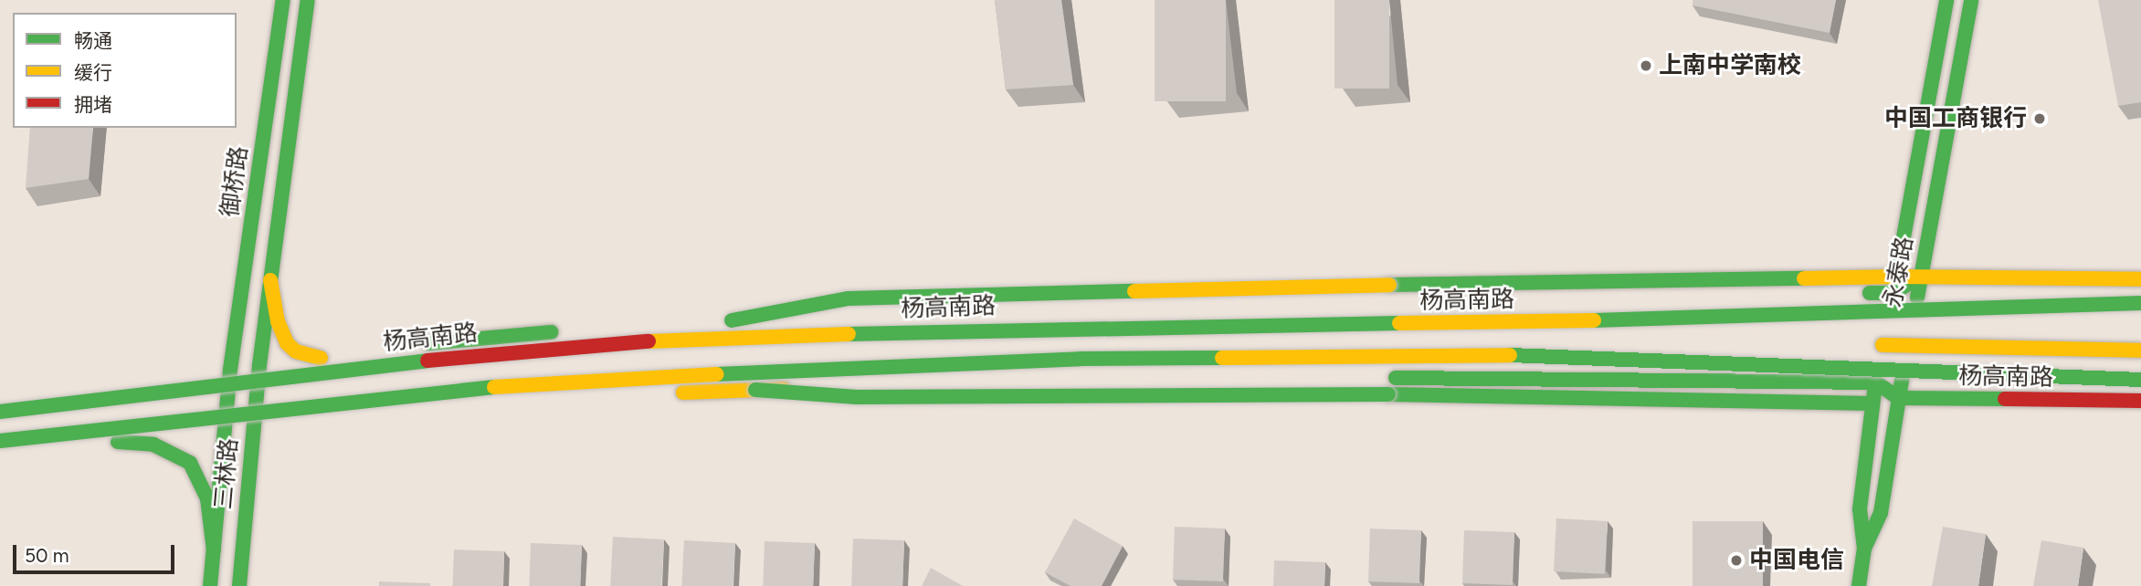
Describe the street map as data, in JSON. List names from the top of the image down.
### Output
{
  "streets": {
    "main road": [
      "御桥路",
      "永泰路",
      "杨高南路",
      "三林路"
    ]
  },
  "crossings": [
    ["御桥路", "杨高南路"],
    ["御桥路", "三林路"],
    ["永泰路", "杨高南路"],
    ["杨高南路", "三林路"]
  ],
  "places": ["上南中学南校", "中国工商银行", "中国电信"],
  "legend": ["畅通", "缓行", "拥堵"],
  "scale_bar": "50 m"
}
